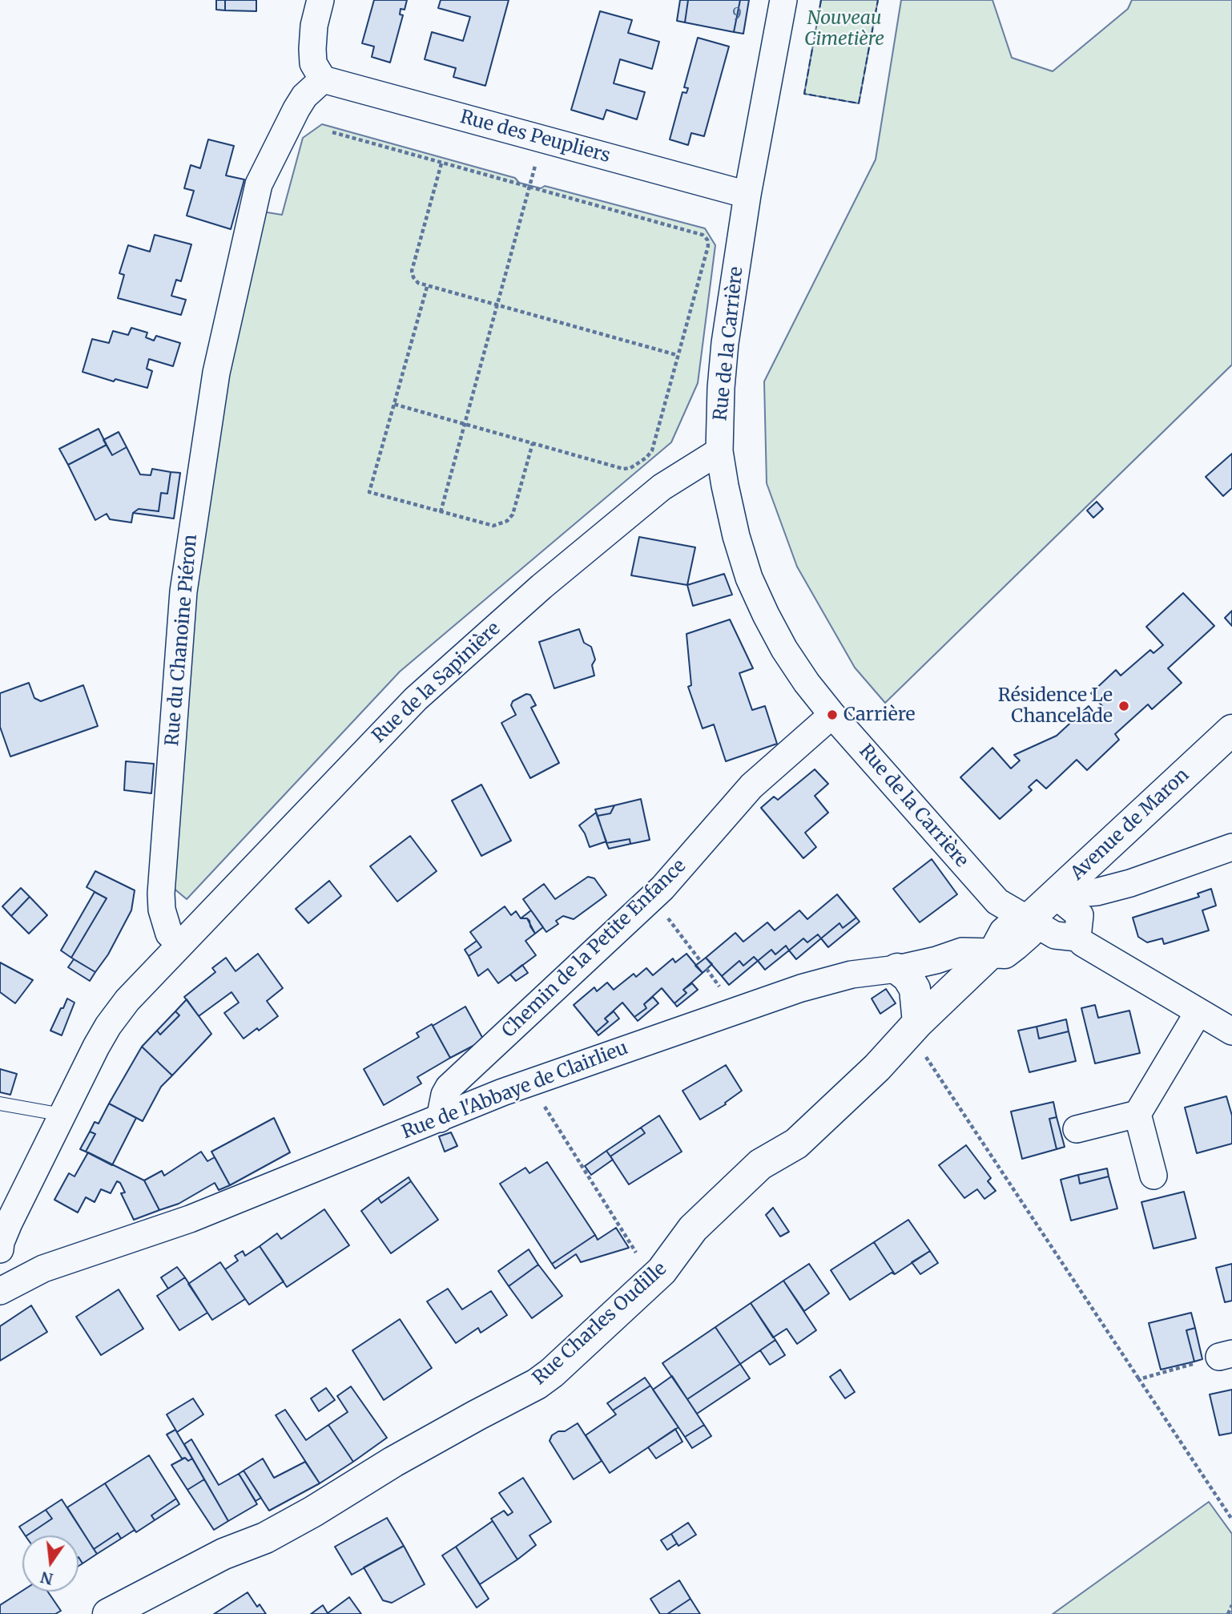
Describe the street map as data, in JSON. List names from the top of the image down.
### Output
{
  "streets": {
    "street": [
      "Rue des Peupliers",
      "Rue de la Carrière",
      "Rue du Chanoine Piéron",
      "Rue de la Sapinière",
      "Avenue de Maron",
      "Chemin de la Petite Enfance",
      "Rue de l'Abbaye de Clairlieu",
      "Rue Charles Oudille"
    ]
  },
  "crossings": [
    ["Rue des Peupliers", "Rue de la Carrière"],
    ["Rue des Peupliers", "Rue du Chanoine Piéron"],
    ["Rue de la Carrière", "Rue de la Sapinière"],
    ["Rue de la Carrière", "Avenue de Maron"],
    ["Rue de la Carrière", "Chemin de la Petite Enfance"],
    ["Rue de la Carrière", "Rue Charles Oudille"],
    ["Rue du Chanoine Piéron", "Rue de la Sapinière"],
    ["Avenue de Maron", "Rue Charles Oudille"],
    ["Chemin de la Petite Enfance", "Rue de l'Abbaye de Clairlieu"],
    ["Rue de l'Abbaye de Clairlieu", "Rue Charles Oudille"]
  ],
  "parks": ["Nouveau Cimetière"],
  "places": ["Résidence Le Chancelade", "Carrière"],
  "house_numbers": ["9"],
  "north": "bottom"
}
